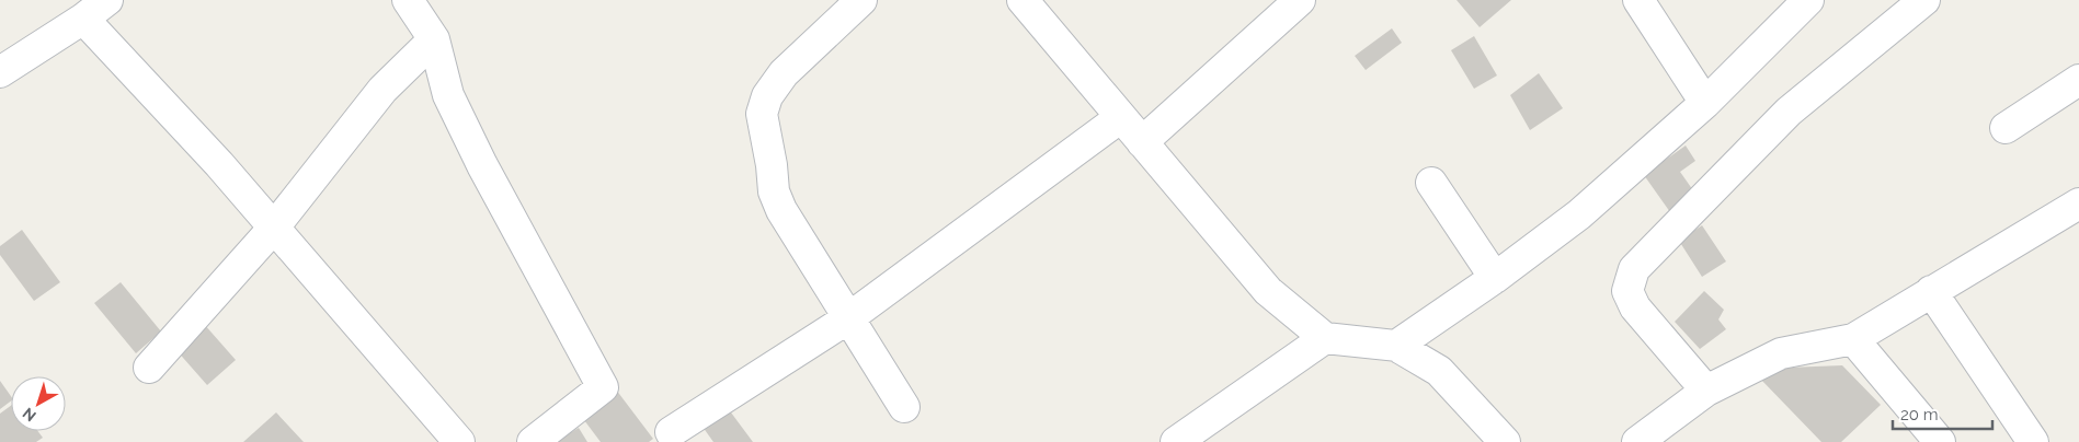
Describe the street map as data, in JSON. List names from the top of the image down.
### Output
{
  "scale_bar": "20 m",
  "north": "bottom left"
}
